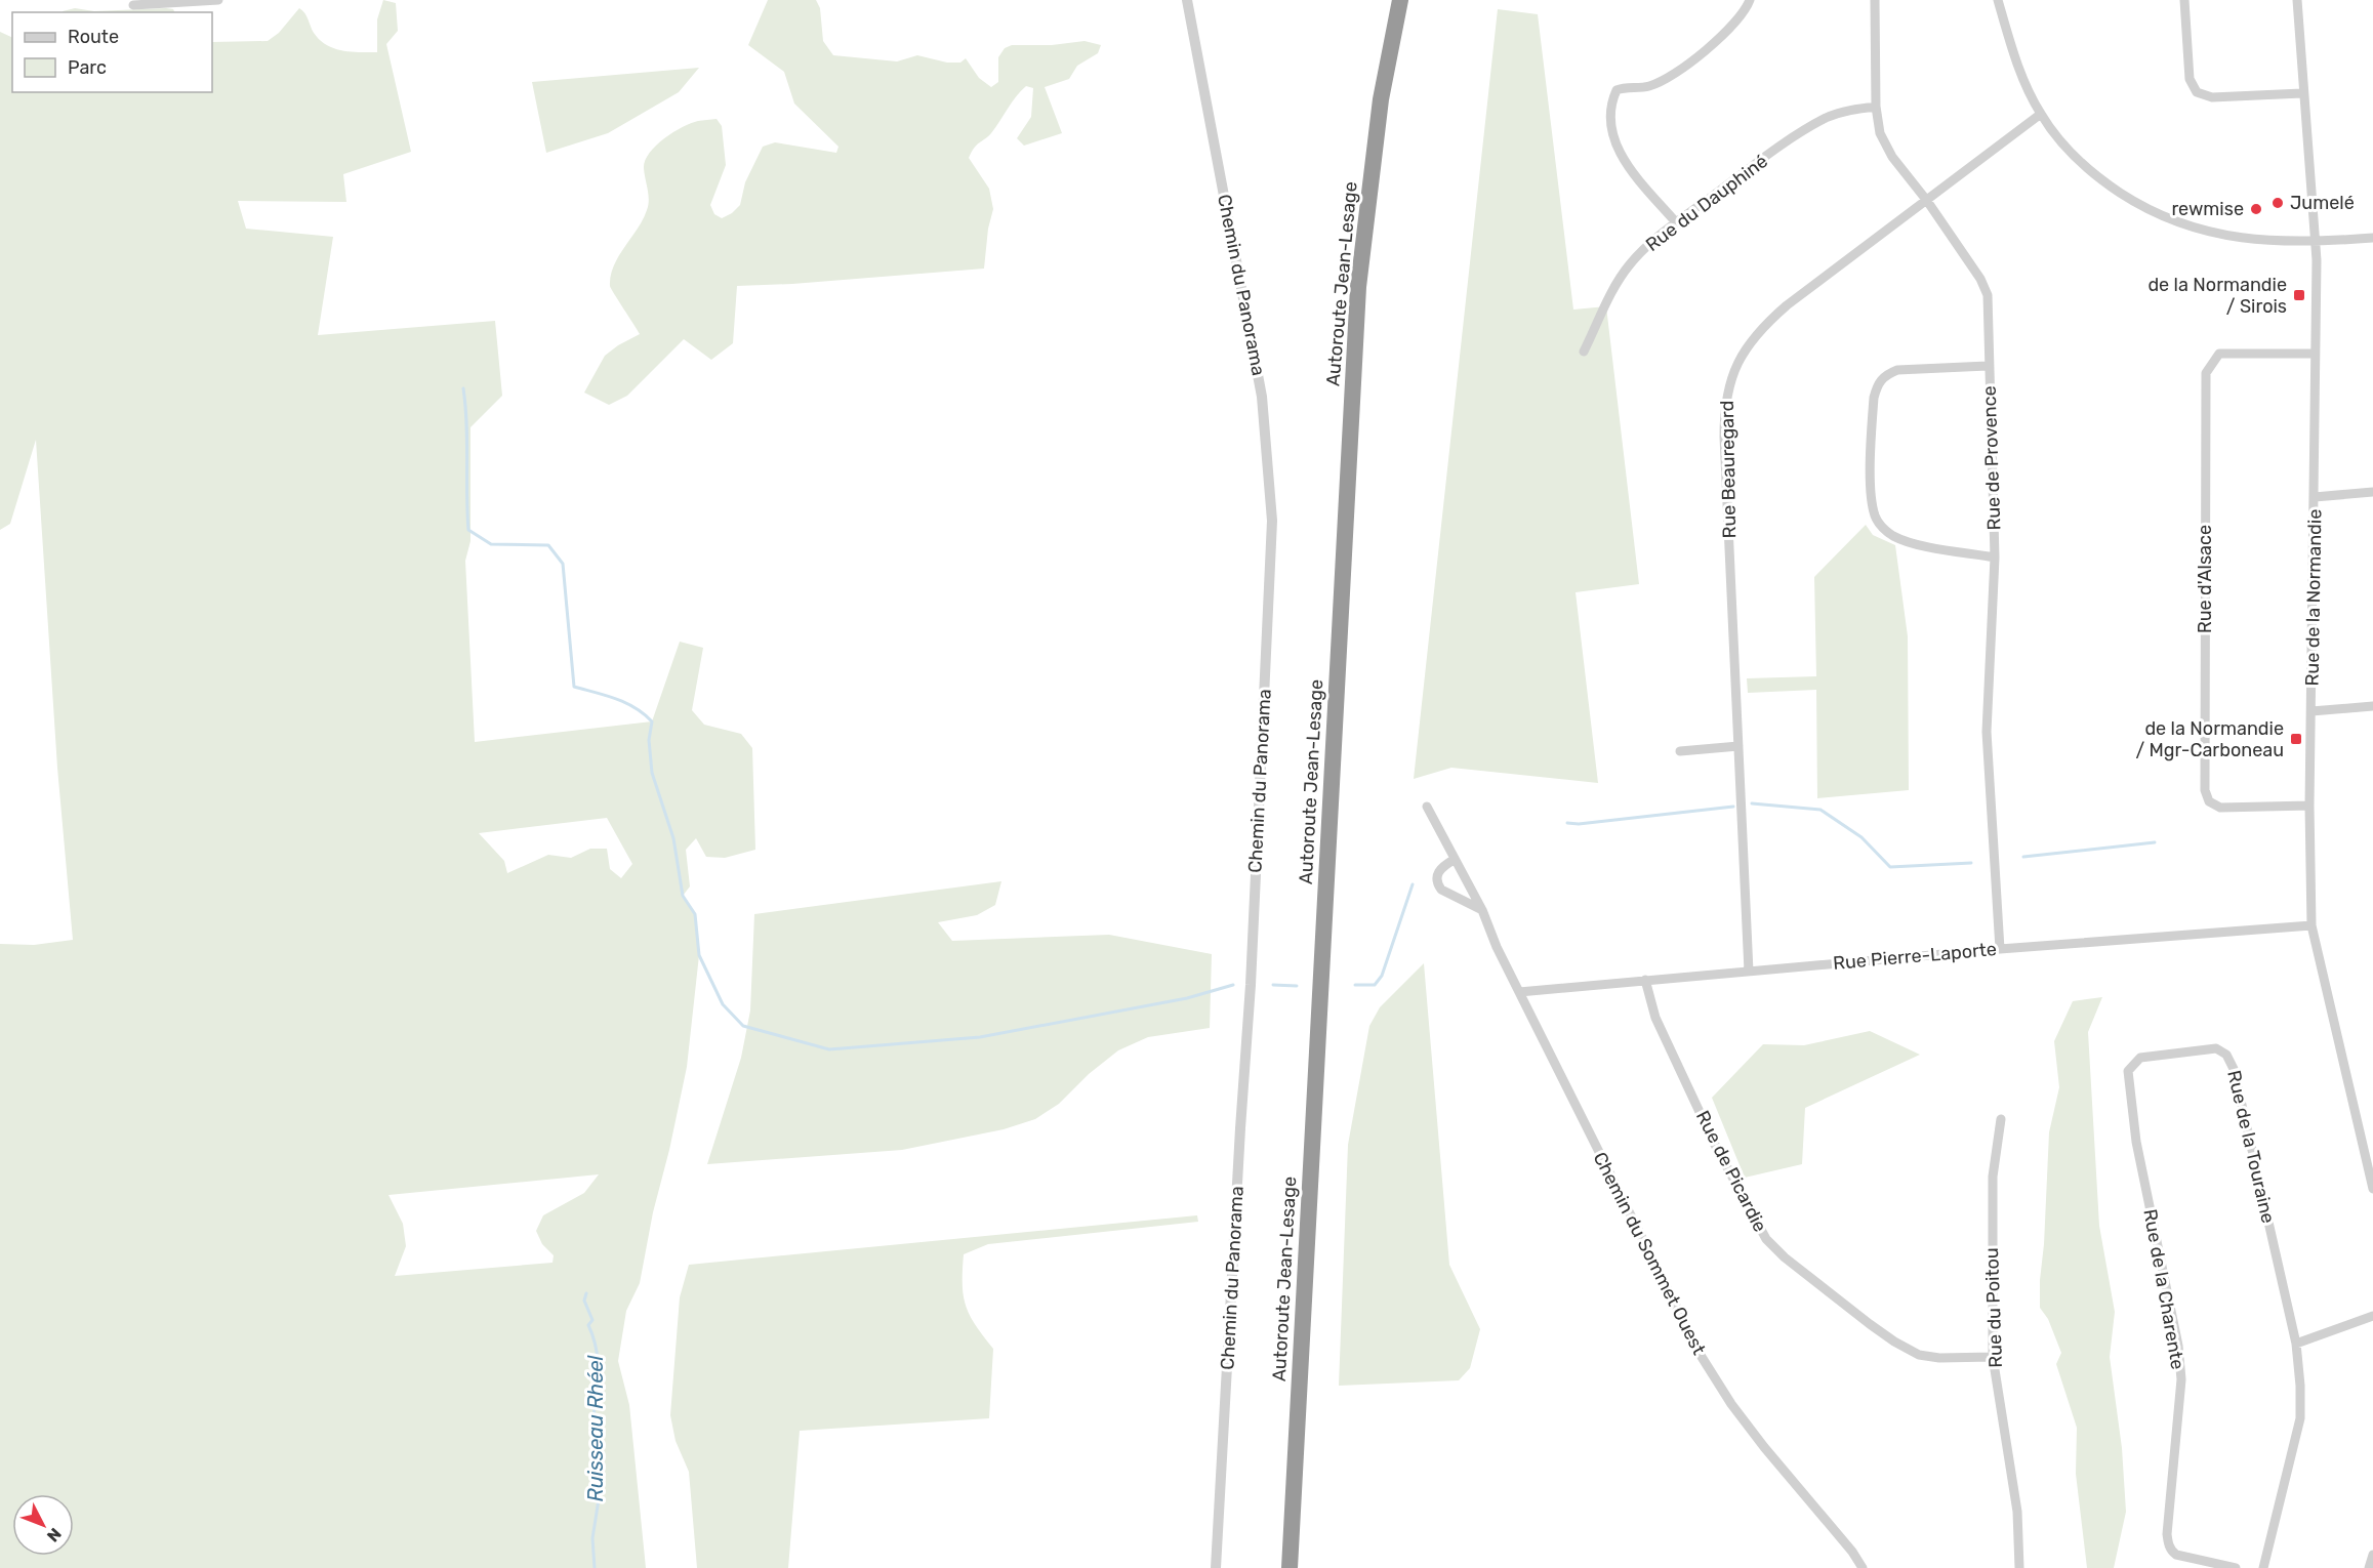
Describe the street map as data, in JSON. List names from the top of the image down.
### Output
{
  "streets": {
    "highway": ["Autoroute Jean-Lesage"],
    "street": [
      "Rue du Dauphiné",
      "Chemin du Panorama",
      "Rue de Provence",
      "Rue Beauregard",
      "Rue d'Alsace",
      "Rue de la Normandie",
      "Rue Pierre-Laporte",
      "Rue de la Touraine",
      "Rue de Picardie",
      "Chemin du Sommet Ouest",
      "Rue de la Charente",
      "Rue du Poitou"
    ]
  },
  "crossings": [
    ["Rue du Dauphiné", "Rue de Provence"],
    ["Rue de Provence", "Rue Beauregard"],
    ["Rue de Provence", "Rue Pierre-Laporte"],
    ["Rue Beauregard", "Rue Pierre-Laporte"],
    ["Rue d'Alsace", "Rue de la Normandie"],
    ["Rue de la Normandie", "Rue Pierre-Laporte"],
    ["Rue Pierre-Laporte", "Rue de Picardie"],
    ["Rue Pierre-Laporte", "Chemin du Sommet Ouest"],
    ["Rue de la Touraine", "Rue de la Charente"],
    ["Rue de Picardie", "Rue du Poitou"]
  ],
  "water": ["Ruisseau Rhéel"],
  "places": {
    "other": ["Jumelé", "rewmise"],
    "transit": ["de la Normandie / Sirois", "de la Normandie / Mgr-Carboneau"]
  },
  "legend": ["Route", "Parc"],
  "north": "bottom right"
}
